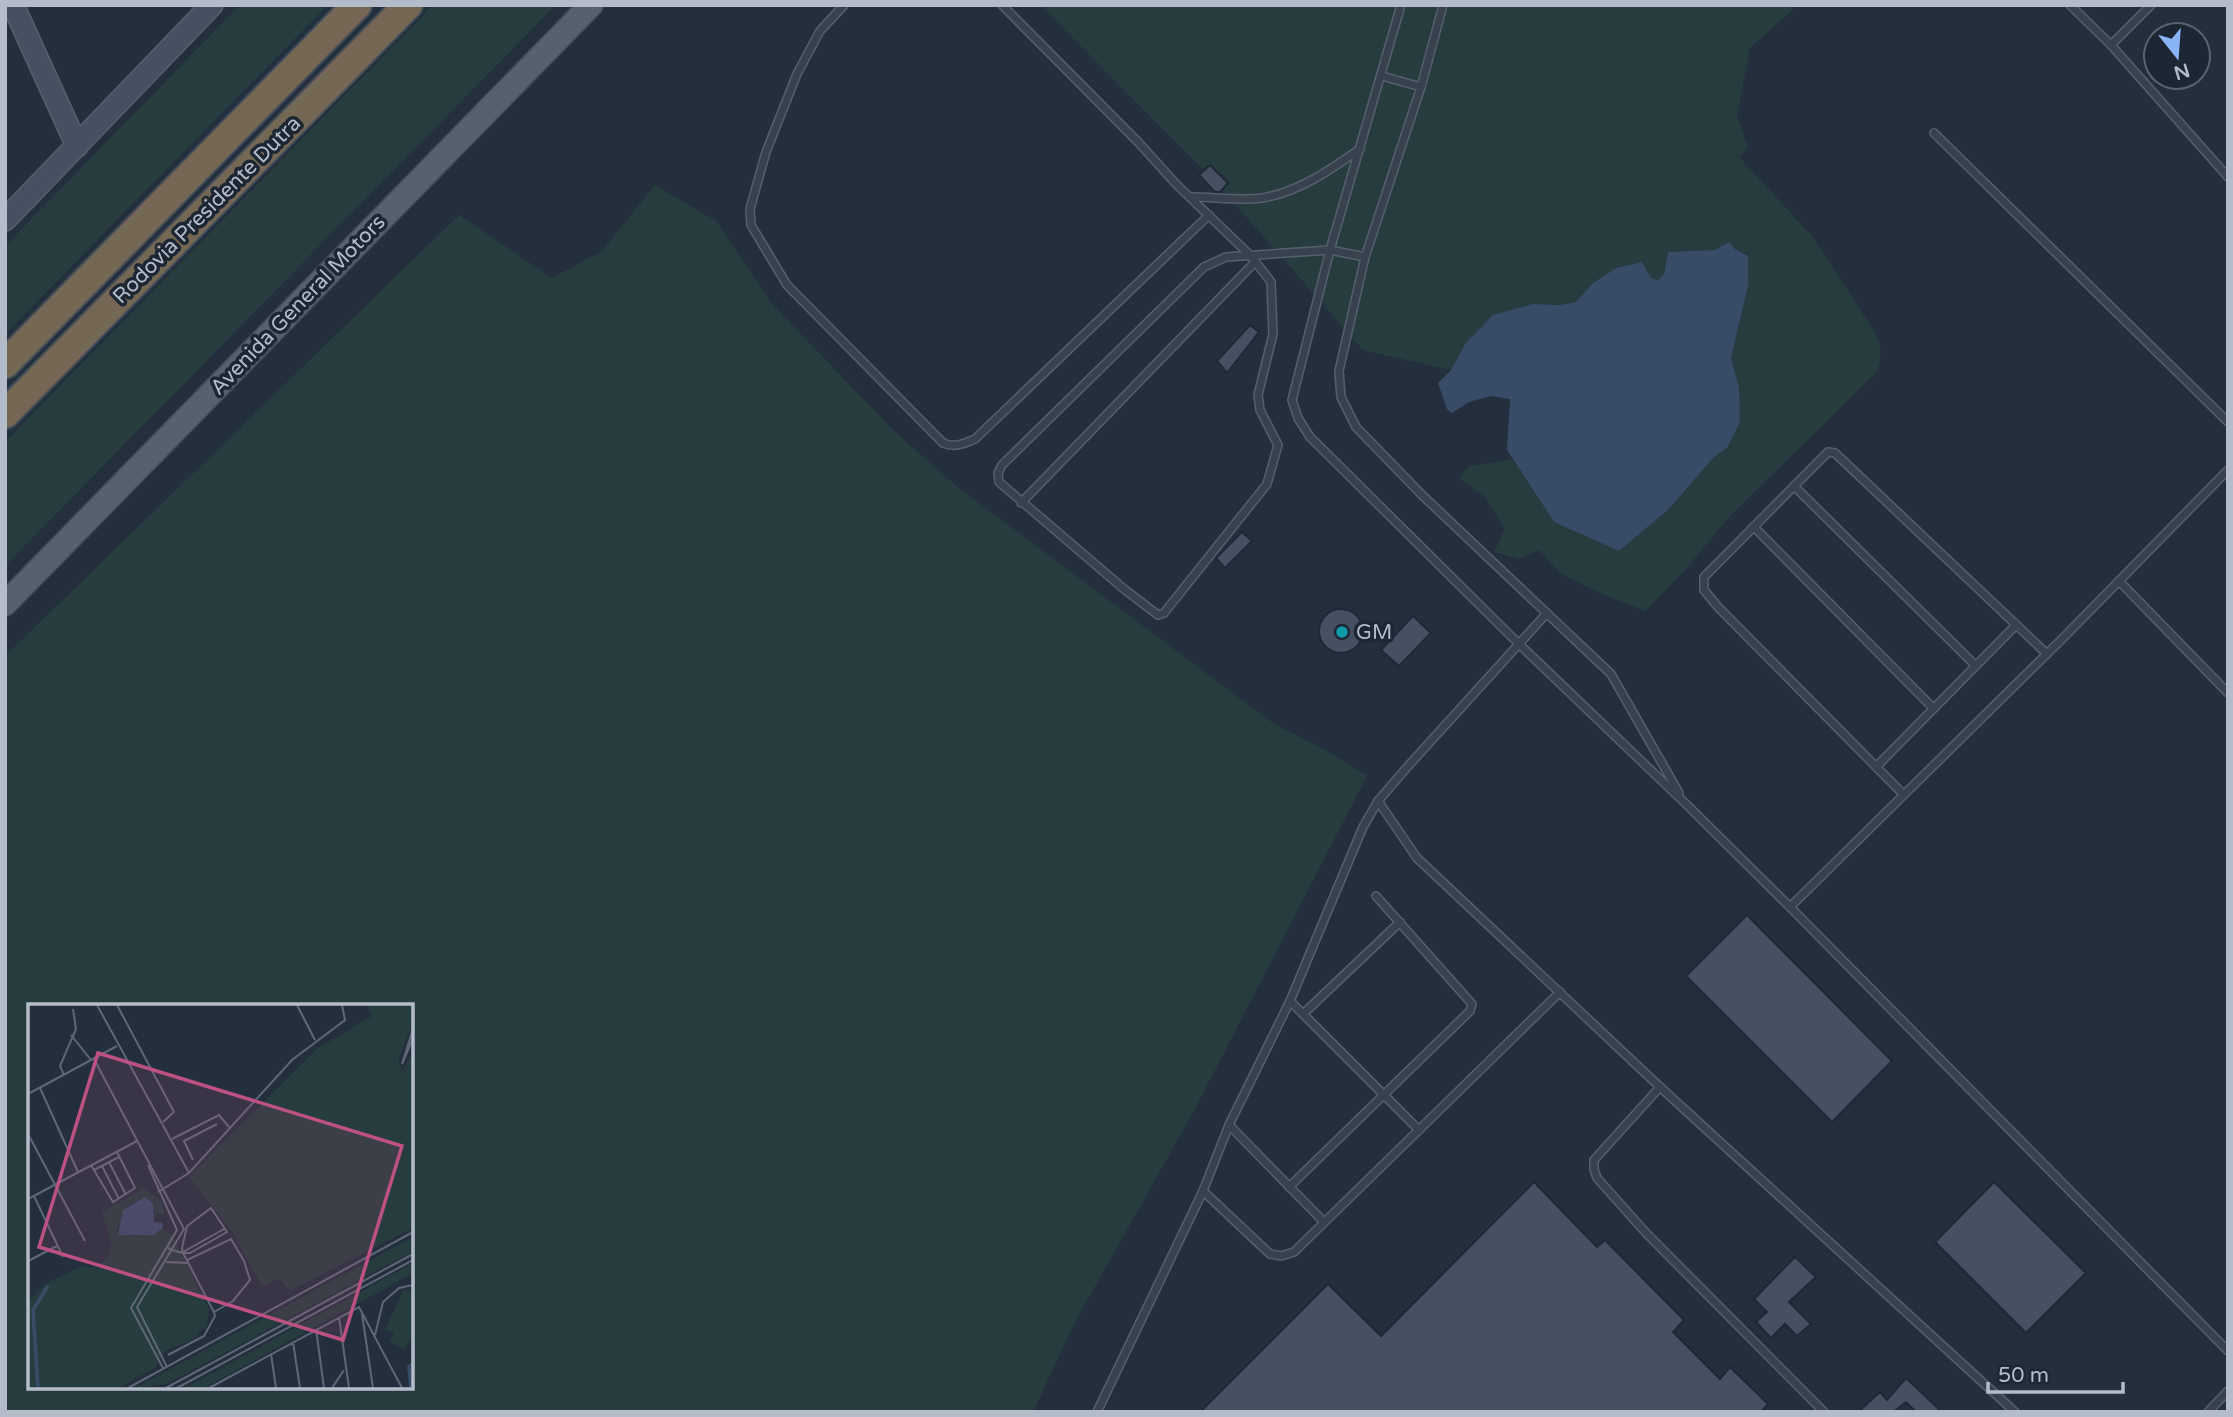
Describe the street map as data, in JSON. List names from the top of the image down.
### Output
{
  "streets": {
    "highway": ["Rodovia Presidente Dutra"],
    "main road": ["Avenida General Motors"]
  },
  "places": ["GM"],
  "scale_bar": "50 m",
  "north": "bottom"
}
